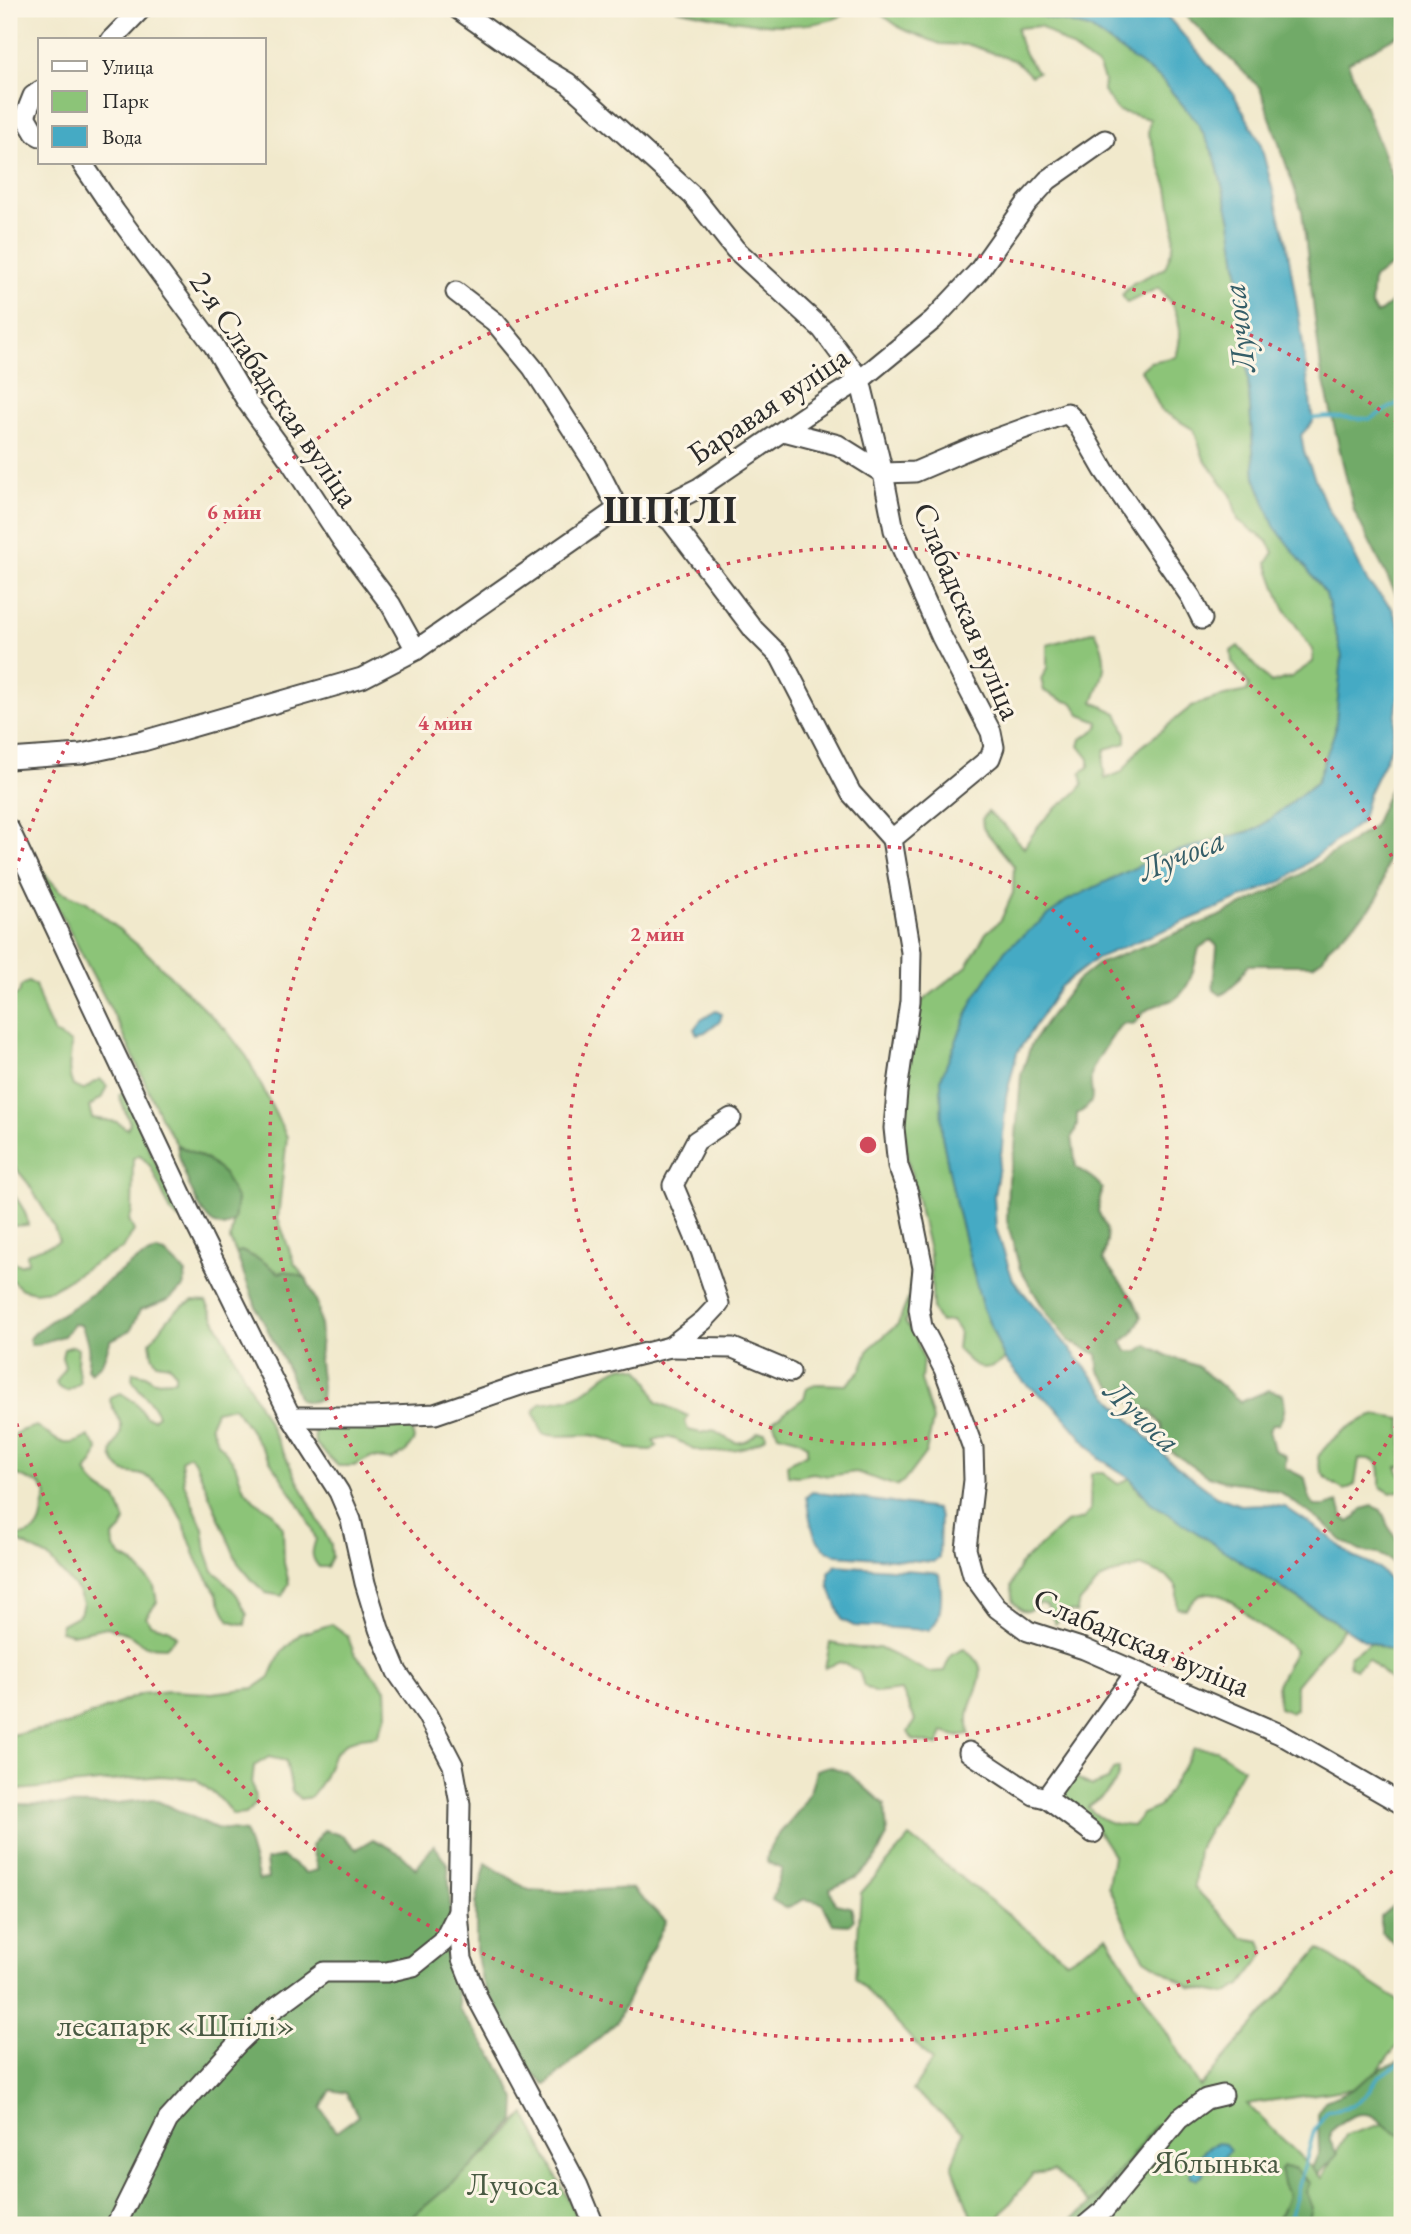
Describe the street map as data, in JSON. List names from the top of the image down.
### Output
{
  "streets": {
    "street": ["2-я Слабадская вуліца", "Баравая вуліца", "Слабадская вуліца"]
  },
  "crossings": [
    ["Баравая вуліца", "Слабадская вуліца"]
  ],
  "districts": ["ШПІЛІ"],
  "water": ["Лучоса"],
  "parks": ["лесапарк «Шпілі»", "Яблынька", "Лучоса"],
  "legend": ["Улица", "Парк", "Вода"],
  "rings": ["6 мин", "4 мин", "2 мин"]
}
